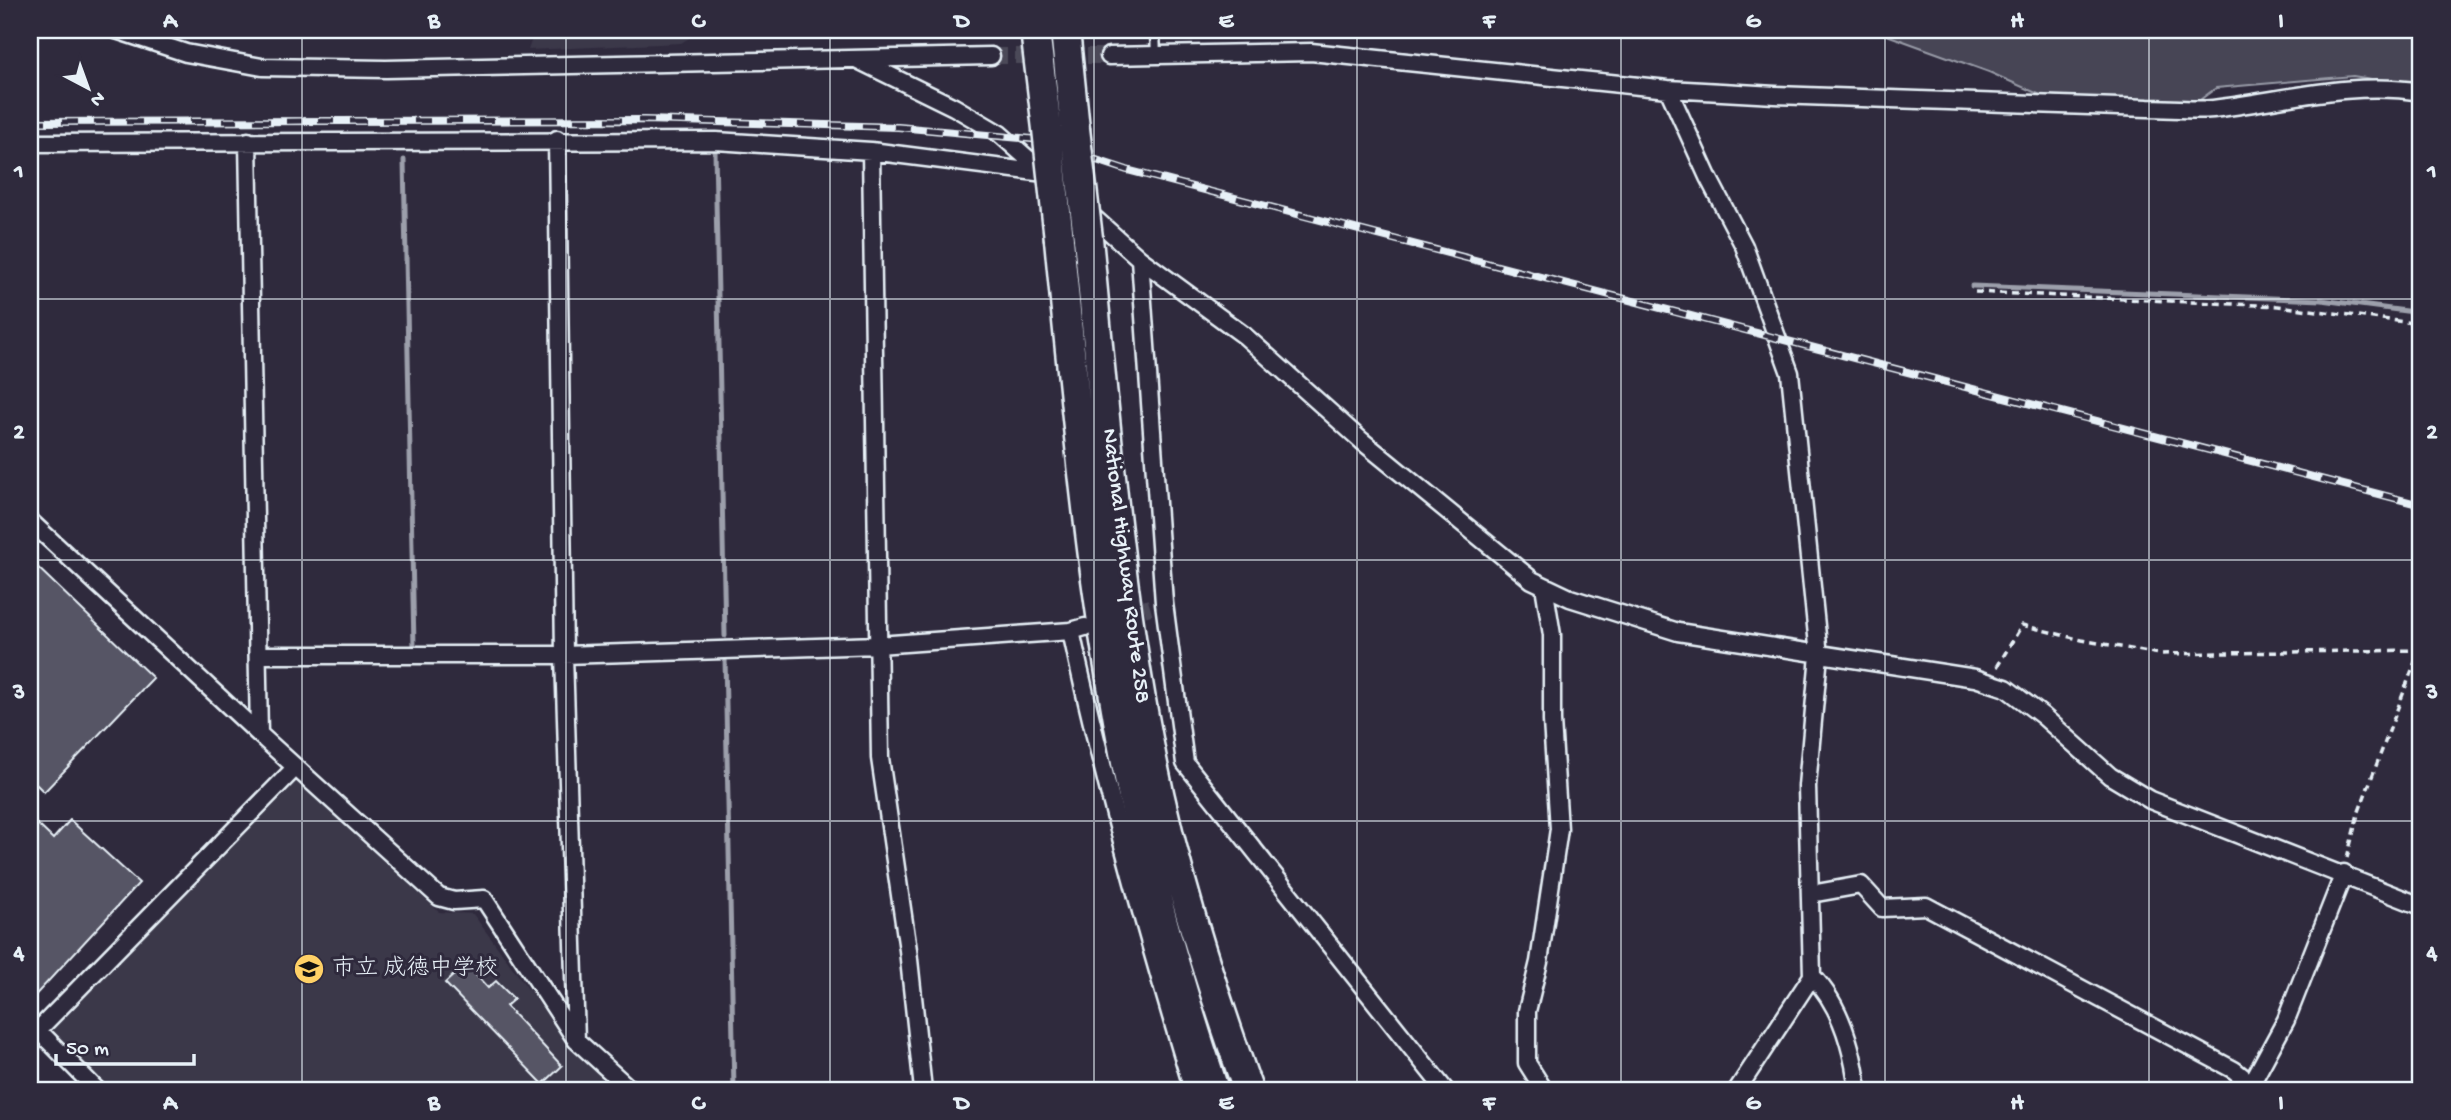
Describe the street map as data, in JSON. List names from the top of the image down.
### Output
{
  "streets": {
    "highway": ["National Highway Route 258"]
  },
  "places": {
    "school or university": ["市立 成徳中学校"]
  },
  "scale_bar": "50 m",
  "north": "bottom right",
  "grid": {
    "columns": [
      "A",
      "B",
      "C",
      "D",
      "E",
      "F",
      "G",
      "H",
      "I"
    ],
    "rows": [
      "1",
      "2",
      "3",
      "4"
    ]
  }
}
